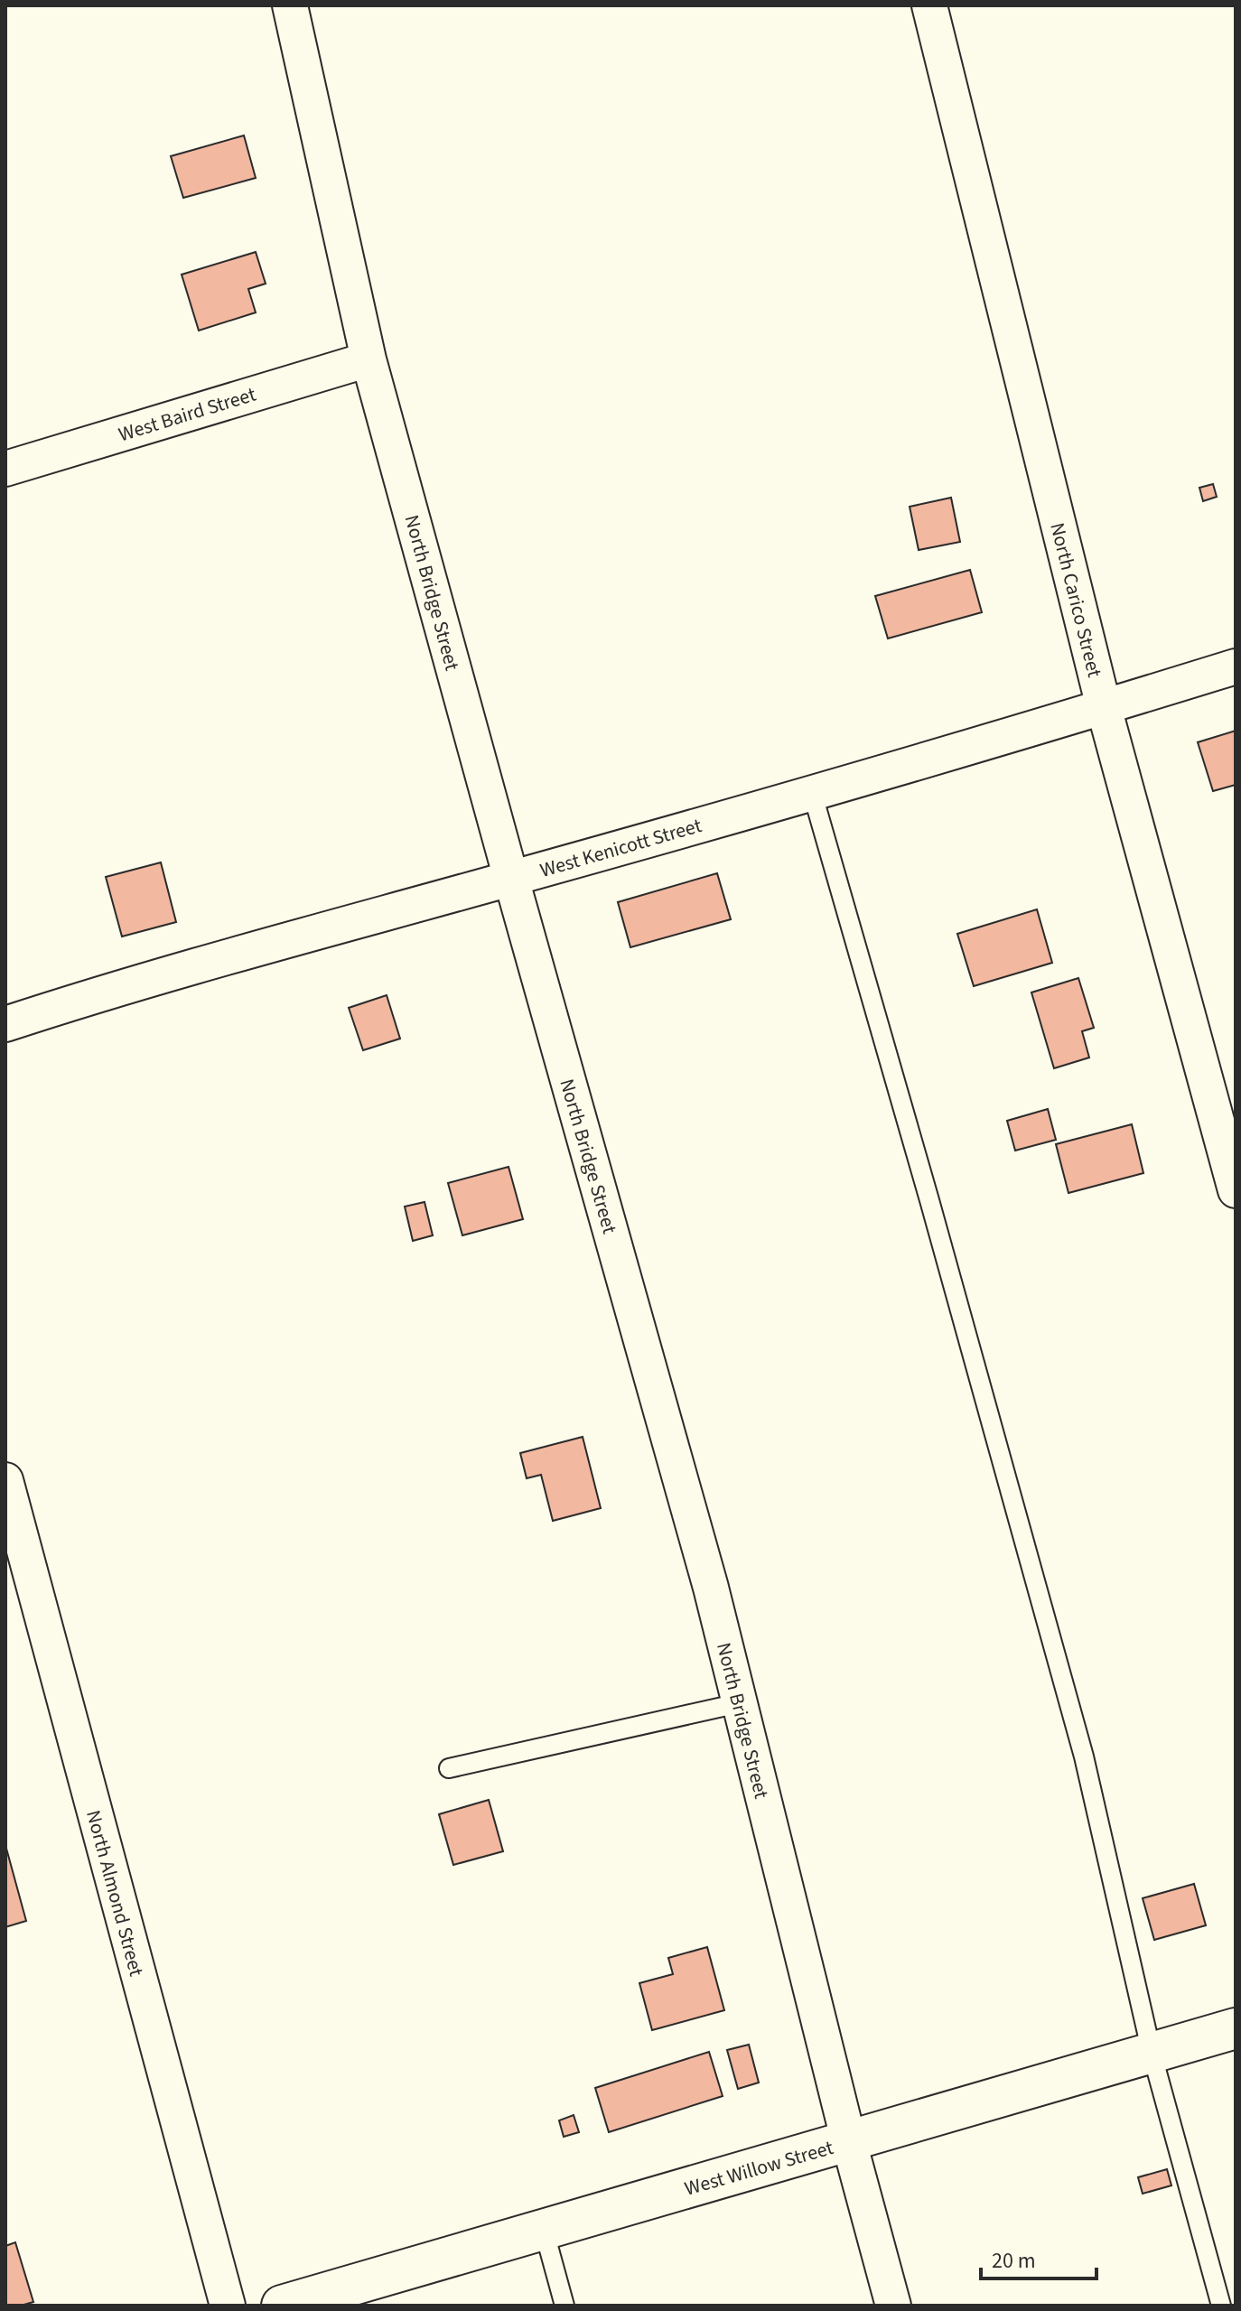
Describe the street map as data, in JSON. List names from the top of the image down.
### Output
{
  "streets": {
    "street": [
      "West Baird Street",
      "North Bridge Street",
      "North Carico Street",
      "West Kenicott Street",
      "North Almond Street",
      "West Willow Street"
    ]
  },
  "crossings": [
    ["West Baird Street", "North Bridge Street"],
    ["North Bridge Street", "West Kenicott Street"],
    ["North Bridge Street", "West Willow Street"],
    ["North Carico Street", "West Kenicott Street"]
  ],
  "scale_bar": "20 m"
}
